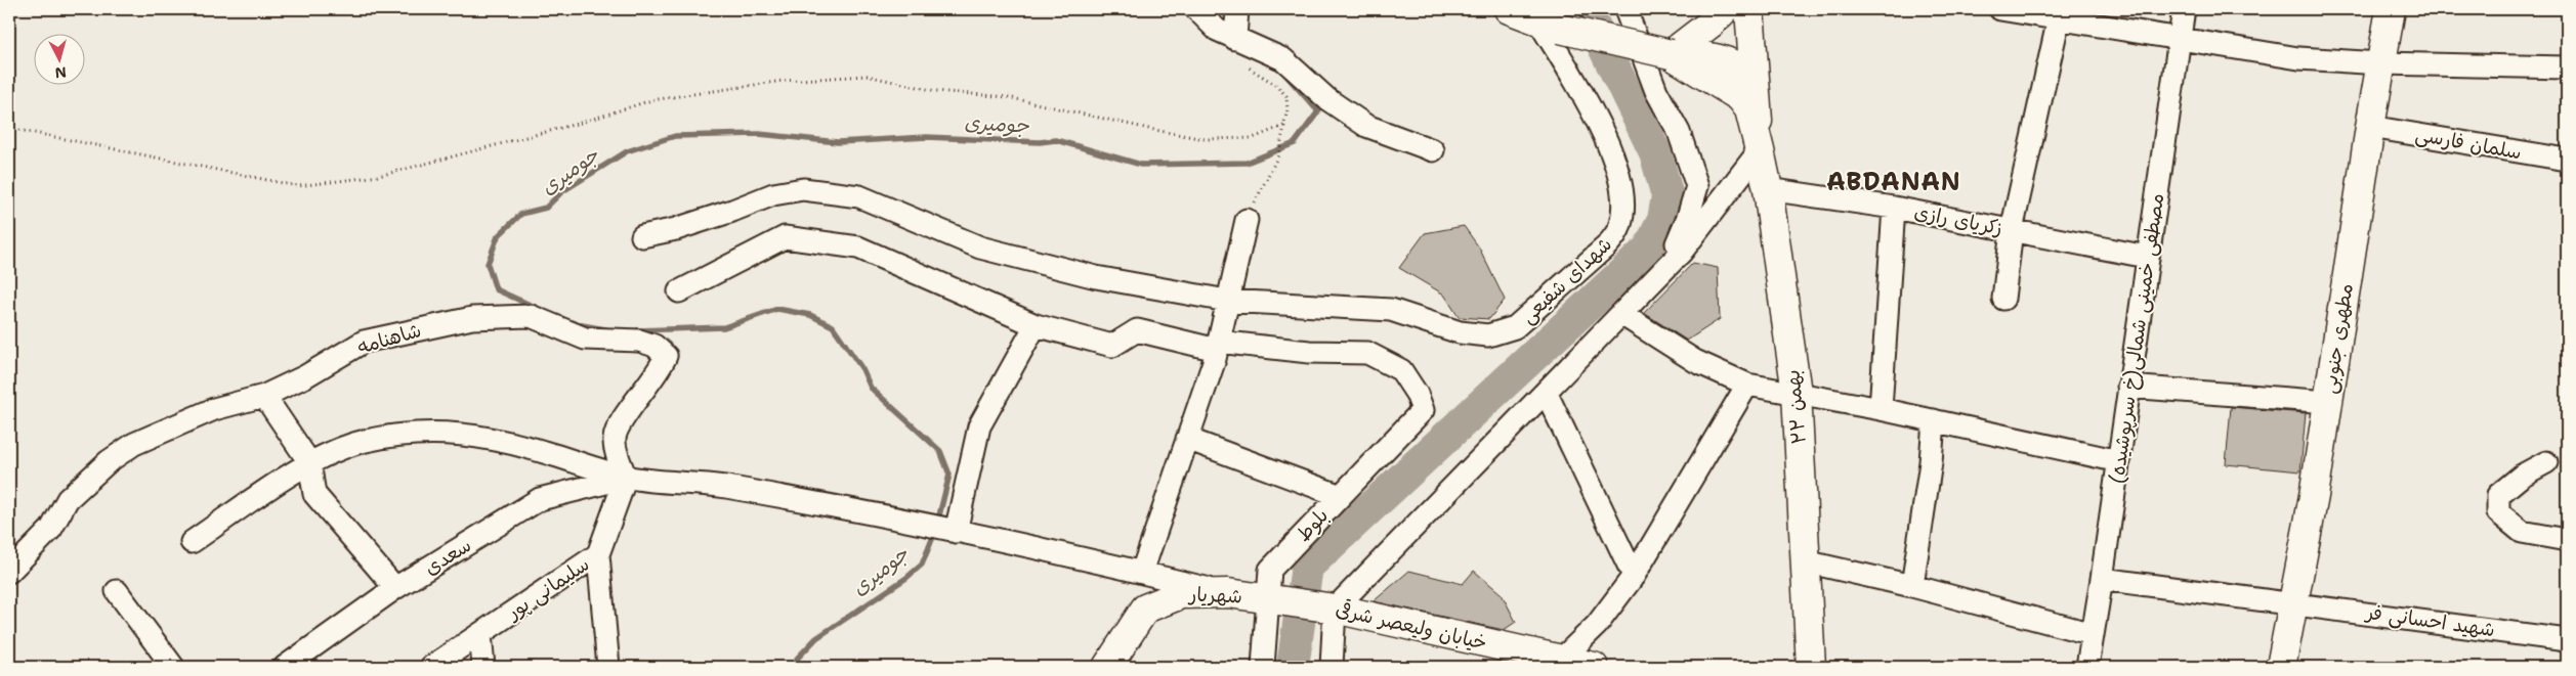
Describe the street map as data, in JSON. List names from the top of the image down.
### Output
{
  "streets": {
    "main road": [
      "مطهری جنوبی",
      "۲۲ بهمن",
      "شهریار",
      "خیابان ولیعصر شرقی"
    ],
    "street": [
      "سلمان فارسی",
      "زکریای رازی",
      "شهدای شفیعی",
      "شاهنامه",
      "مصطفی خمینی شمالی(خ سرپوشیده)",
      "بلوط",
      "سعدی",
      "سلیمانی پور",
      "شهید احسانی فر"
    ]
  },
  "crossings": [
    ["سلمان فارسی", "مطهری جنوبی"],
    ["زکریای رازی", "مصطفی خمینی شمالی(خ سرپوشیده)"],
    ["زکریای رازی", "۲۲ بهمن"],
    ["شاهنامه", "سعدی"],
    ["شاهنامه", "سلیمانی پور"],
    ["مصطفی خمینی شمالی(خ سرپوشیده)", "شهید احسانی فر"],
    ["مطهری جنوبی", "شهید احسانی فر"],
    ["بلوط", "شهریار"],
    ["سعدی", "سلیمانی پور"],
    ["شهریار", "خیابان ولیعصر شرقی"]
  ],
  "districts": ["ABDANAN"],
  "water": ["جومیری"],
  "north": "bottom"
}
